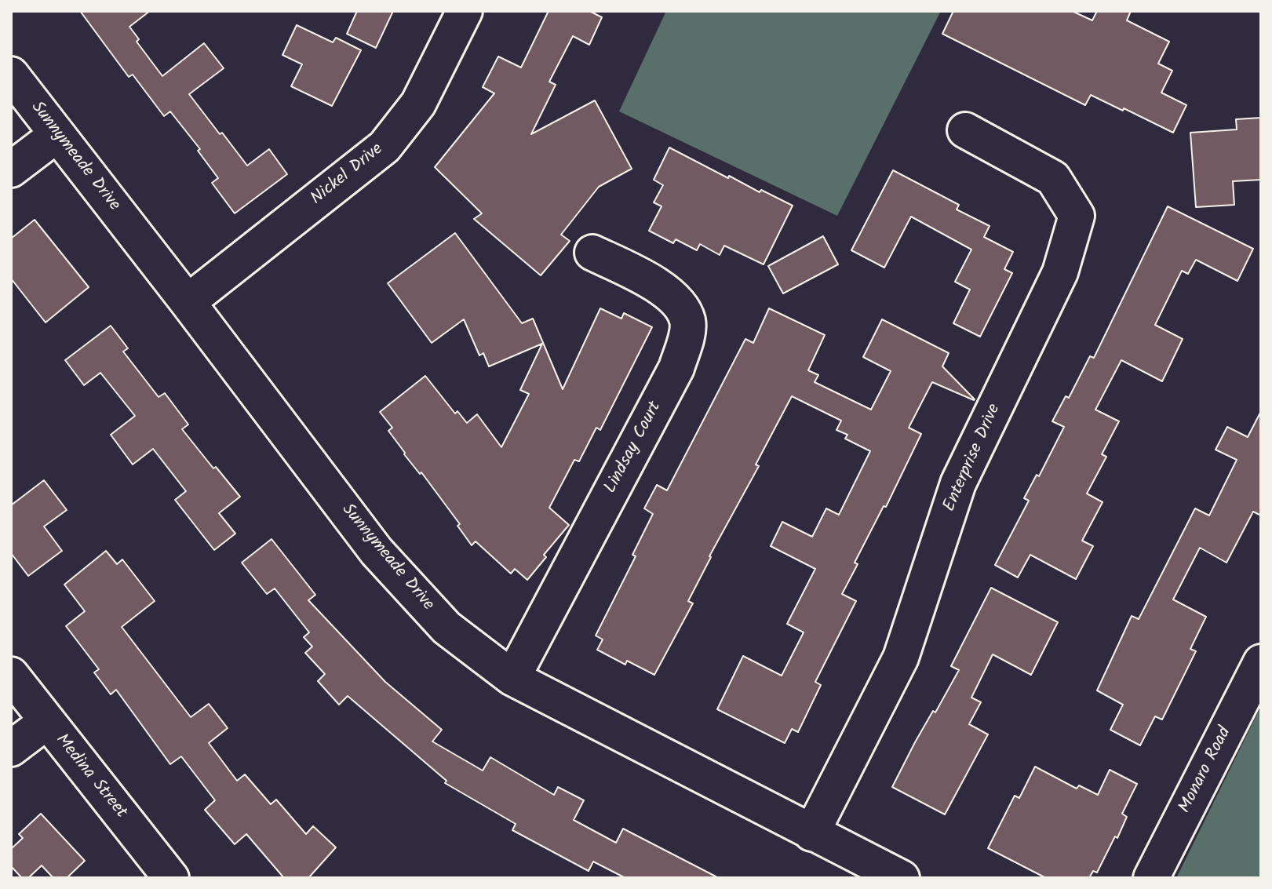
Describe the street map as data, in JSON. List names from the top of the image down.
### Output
{
  "streets": {
    "street": [
      "Sunnymeade Drive",
      "Nickel Drive",
      "Lindsay Court",
      "Enterprise Drive",
      "Monaro Road",
      "Medina Street"
    ]
  },
  "crossings": [
    ["Sunnymeade Drive", "Nickel Drive"],
    ["Sunnymeade Drive", "Lindsay Court"],
    ["Sunnymeade Drive", "Enterprise Drive"]
  ]
}
